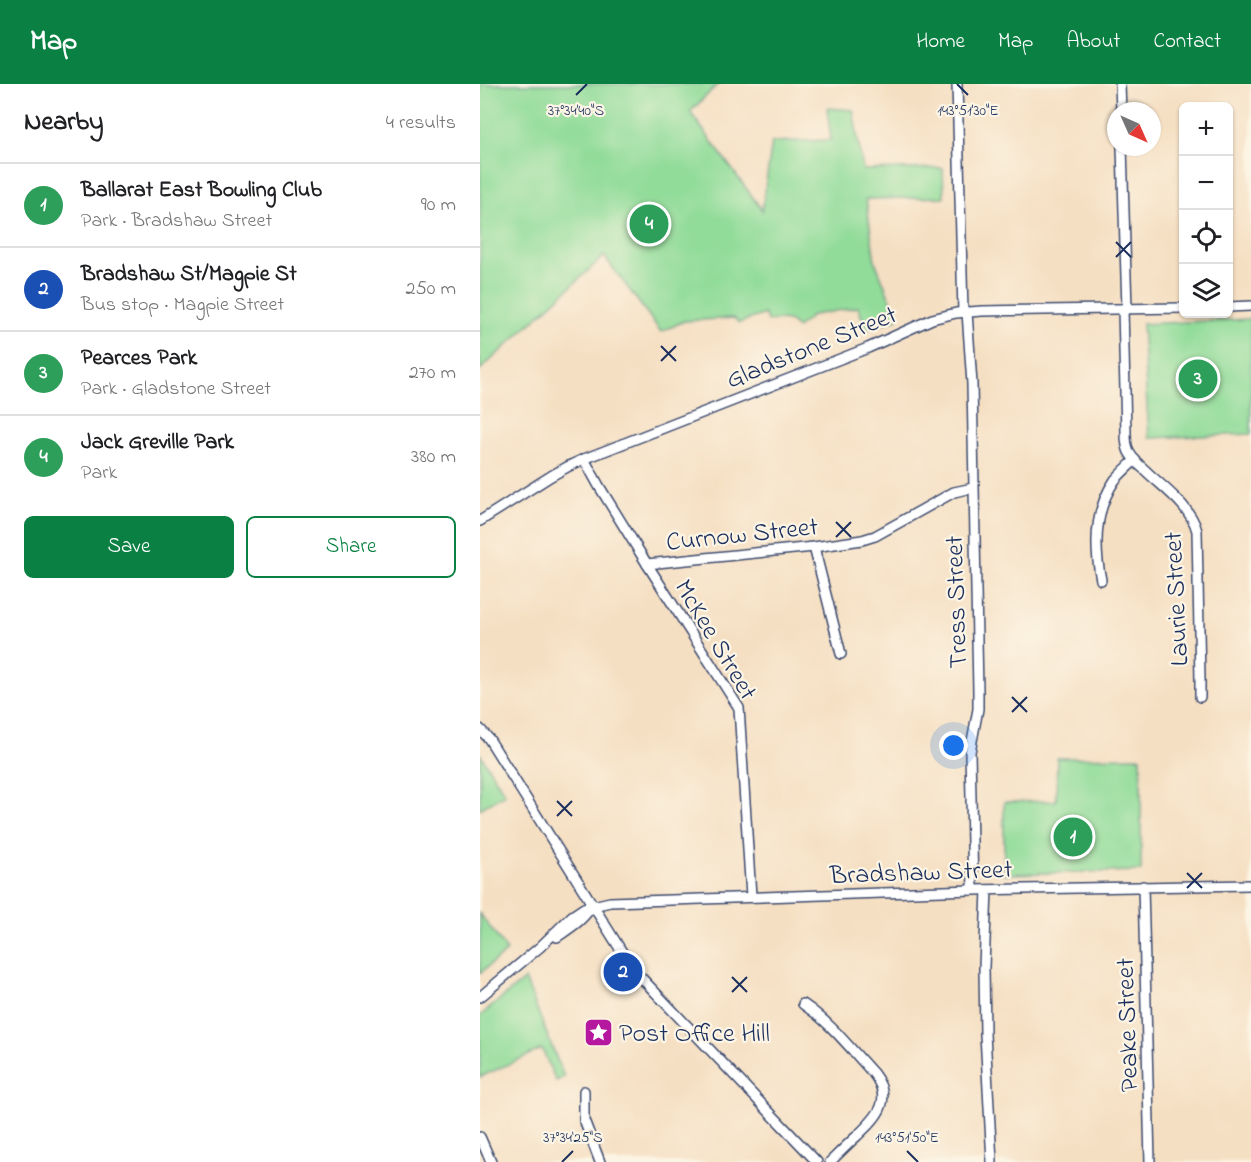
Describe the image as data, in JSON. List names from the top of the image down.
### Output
{
  "streets": {
    "street": [
      "Gladstone Street",
      "Curnow Street",
      "Laurie Street",
      "Tress Street",
      "McKee Street",
      "Bradshaw Street",
      "Peake Street"
    ]
  },
  "crossings": [
    ["Gladstone Street", "Laurie Street"],
    ["Gladstone Street", "Tress Street"],
    ["Gladstone Street", "McKee Street"],
    ["Curnow Street", "Tress Street"],
    ["Curnow Street", "McKee Street"],
    ["Tress Street", "Bradshaw Street"],
    ["McKee Street", "Bradshaw Street"],
    ["Bradshaw Street", "Peake Street"]
  ],
  "places": {
    "place": ["Post Office Hill"]
  },
  "north": "bottom right",
  "page": {
    "header": "Map",
    "nav": [
      "Home",
      "Map",
      "About",
      "Contact"
    ],
    "heading": ["Nearby", "4 results"],
    "map_buttons": ["+", "−"],
    "list": [
      {
        "mark": "1",
        "name": "Ballarat East Bowling Club",
        "note": "Park · Bradshaw Street",
        "value": "90 m"
      },
      {
        "mark": "2",
        "name": "Bradshaw St/Magpie St",
        "note": "Bus stop · Magpie Street",
        "value": "250 m"
      },
      {
        "mark": "3",
        "name": "Pearces Park",
        "note": "Park · Gladstone Street",
        "value": "270 m"
      },
      {
        "mark": "4",
        "name": "Jack Greville Park",
        "note": "Park",
        "value": "380 m"
      }
    ],
    "pins": [
      "4",
      "3",
      "1",
      "2"
    ],
    "buttons": ["Save", "Share"]
  },
  "coordinates": [
    "37°34'40\"S",
    "143°51'30\"E",
    "37°34'25\"S",
    "143°51'50\"E"
  ]
}
